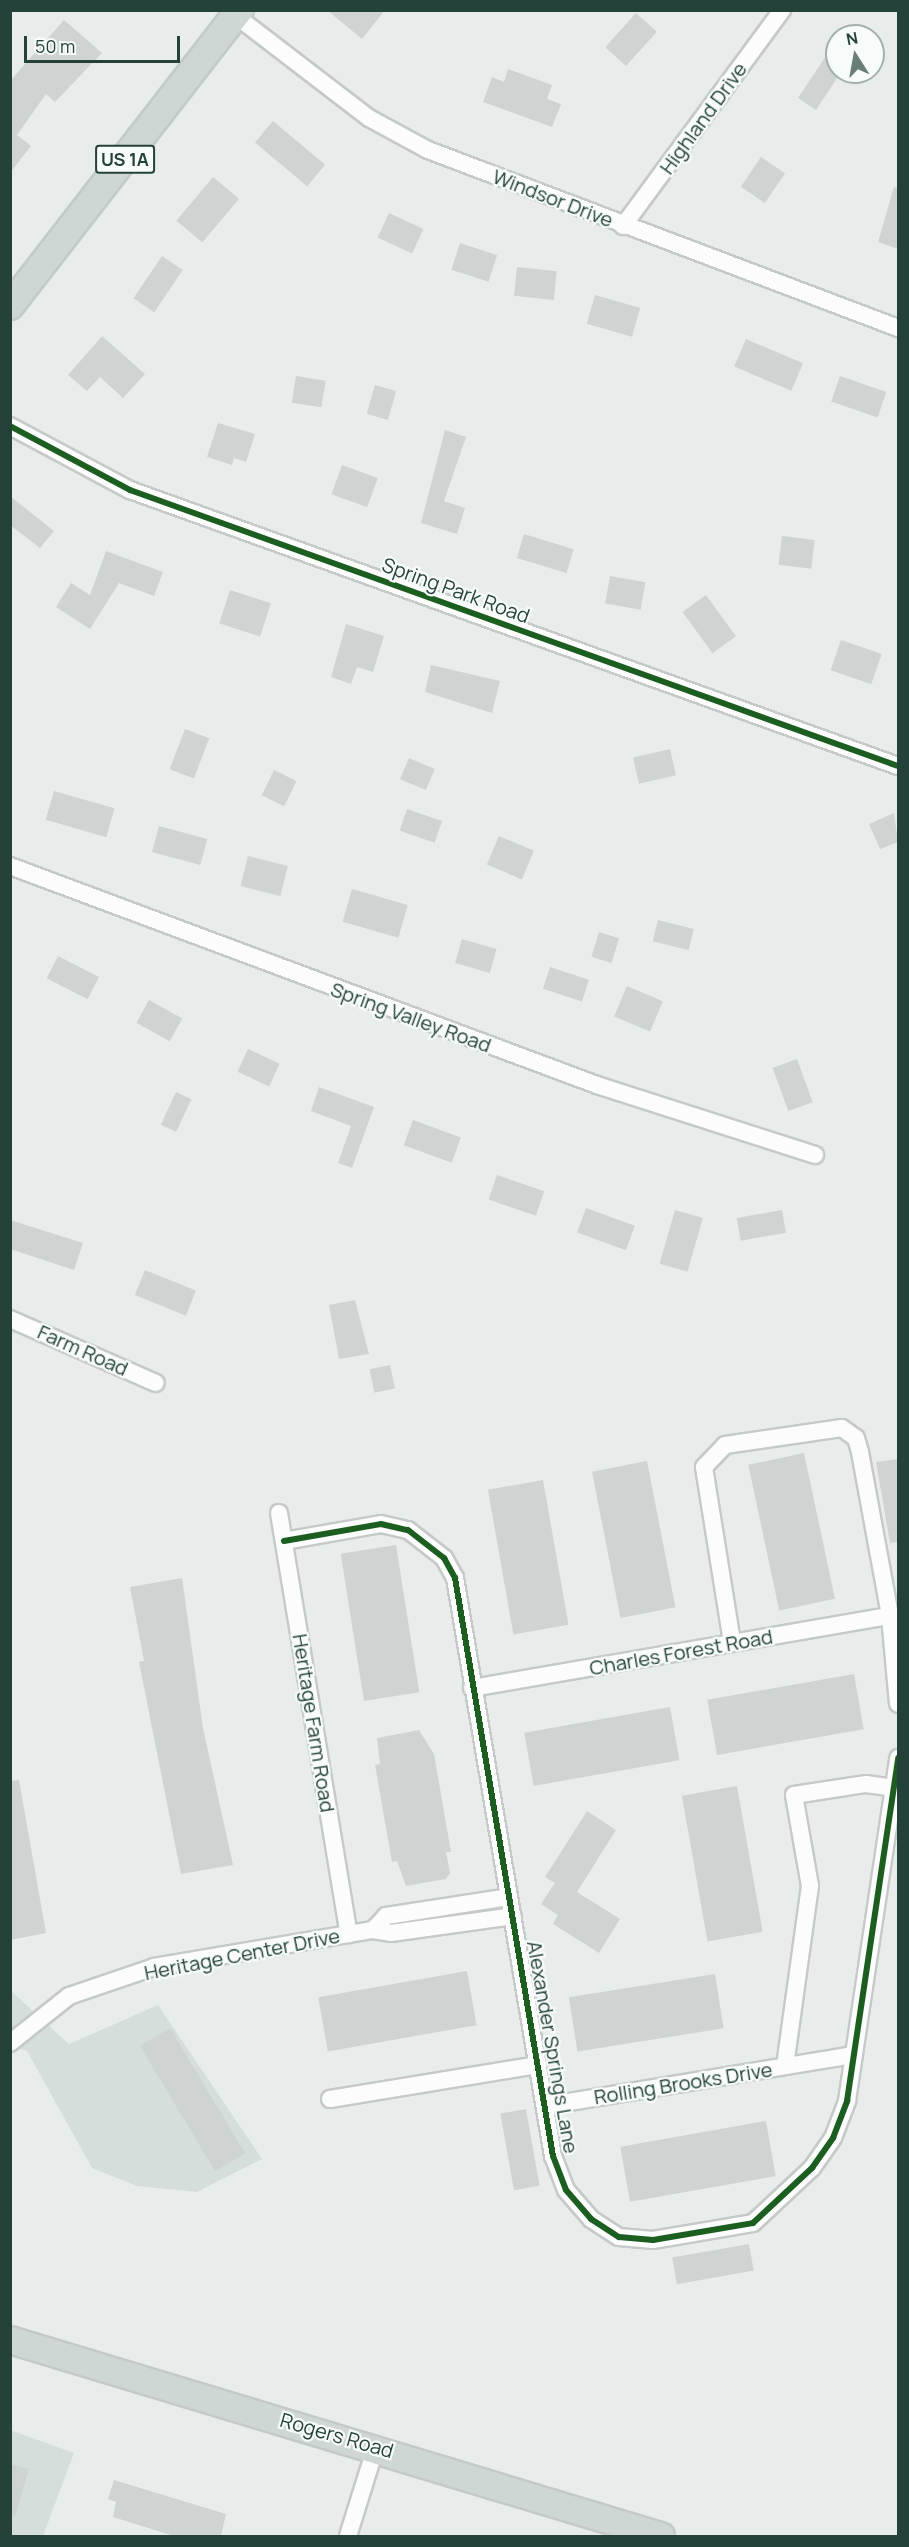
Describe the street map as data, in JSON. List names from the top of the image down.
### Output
{
  "streets": {
    "main road": ["US 1A", "Rogers Road"],
    "street": [
      "Highland Drive",
      "Windsor Drive",
      "Spring Park Road",
      "Spring Valley Road",
      "Farm Road",
      "Charles Forest Road",
      "Heritage Farm Road",
      "Heritage Center Drive",
      "Alexander Springs Lane",
      "Rolling Brooks Drive"
    ]
  },
  "crossings": [
    ["Highland Drive", "Windsor Drive"],
    ["US 1A", "Windsor Drive"],
    ["Charles Forest Road", "Alexander Springs Lane"],
    ["Heritage Farm Road", "Heritage Center Drive"],
    ["Heritage Farm Road", "Alexander Springs Lane"],
    ["Heritage Center Drive", "Alexander Springs Lane"],
    ["Alexander Springs Lane", "Rolling Brooks Drive"]
  ],
  "scale_bar": "50 m",
  "north": "top"
}
